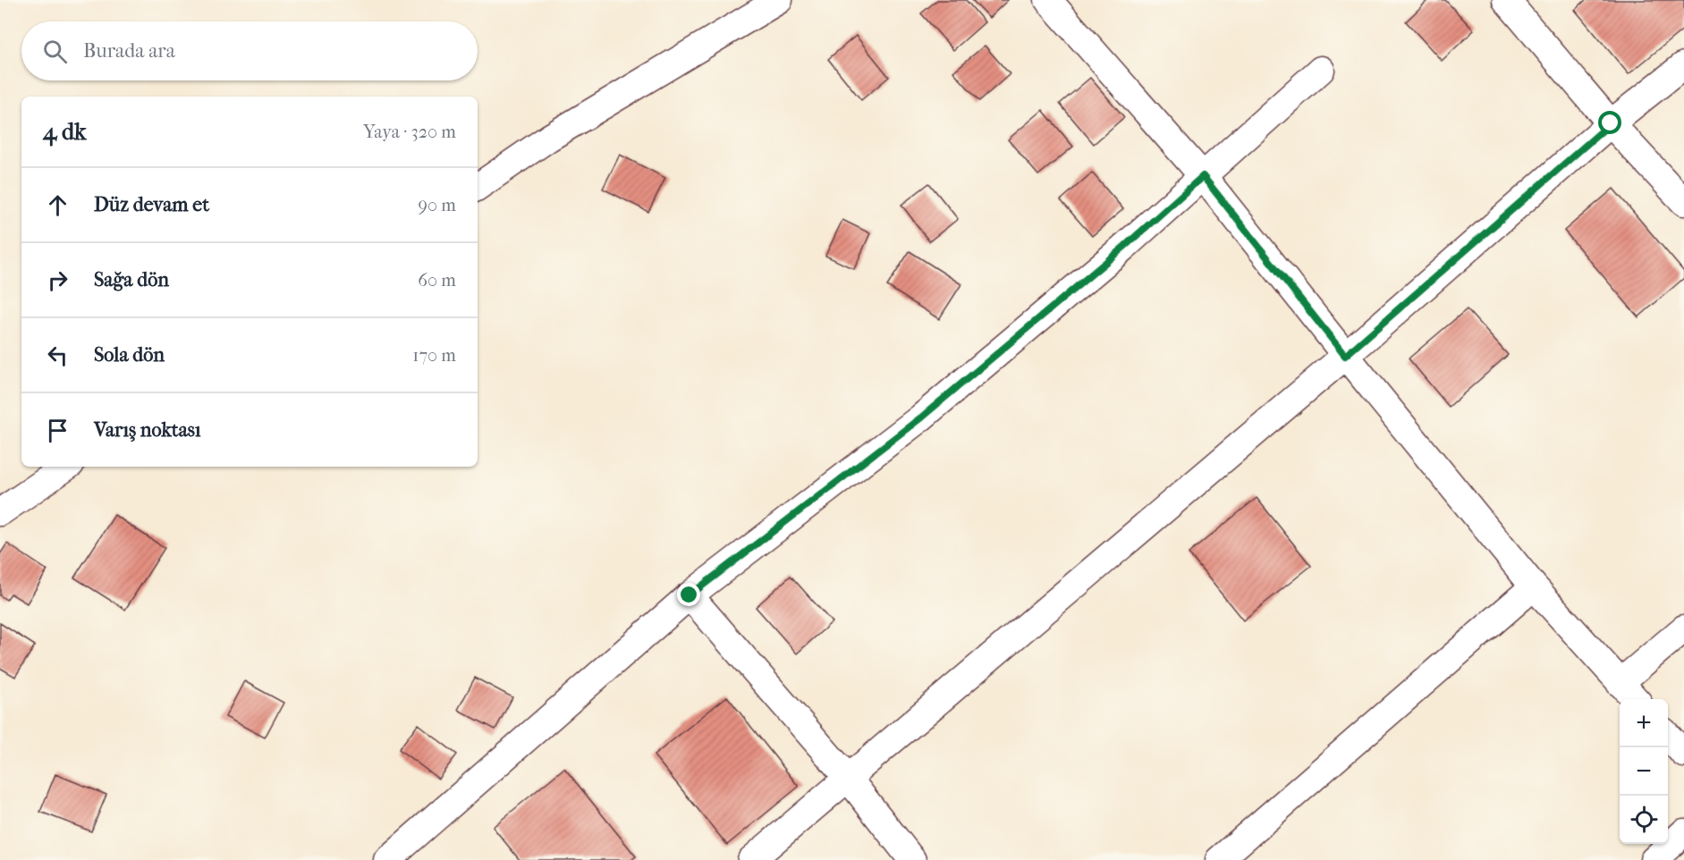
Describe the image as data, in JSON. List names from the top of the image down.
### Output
{
  "page": {
    "search": "Burada ara",
    "heading": ["4 dk", "Yaya · 320 m"],
    "list": [
      ["Düz devam et", "90 m"],
      ["Sağa dön", "60 m"],
      ["Sola dön", "170 m"],
      "Varış noktası"
    ],
    "map_buttons": ["+", "−"]
  }
}
